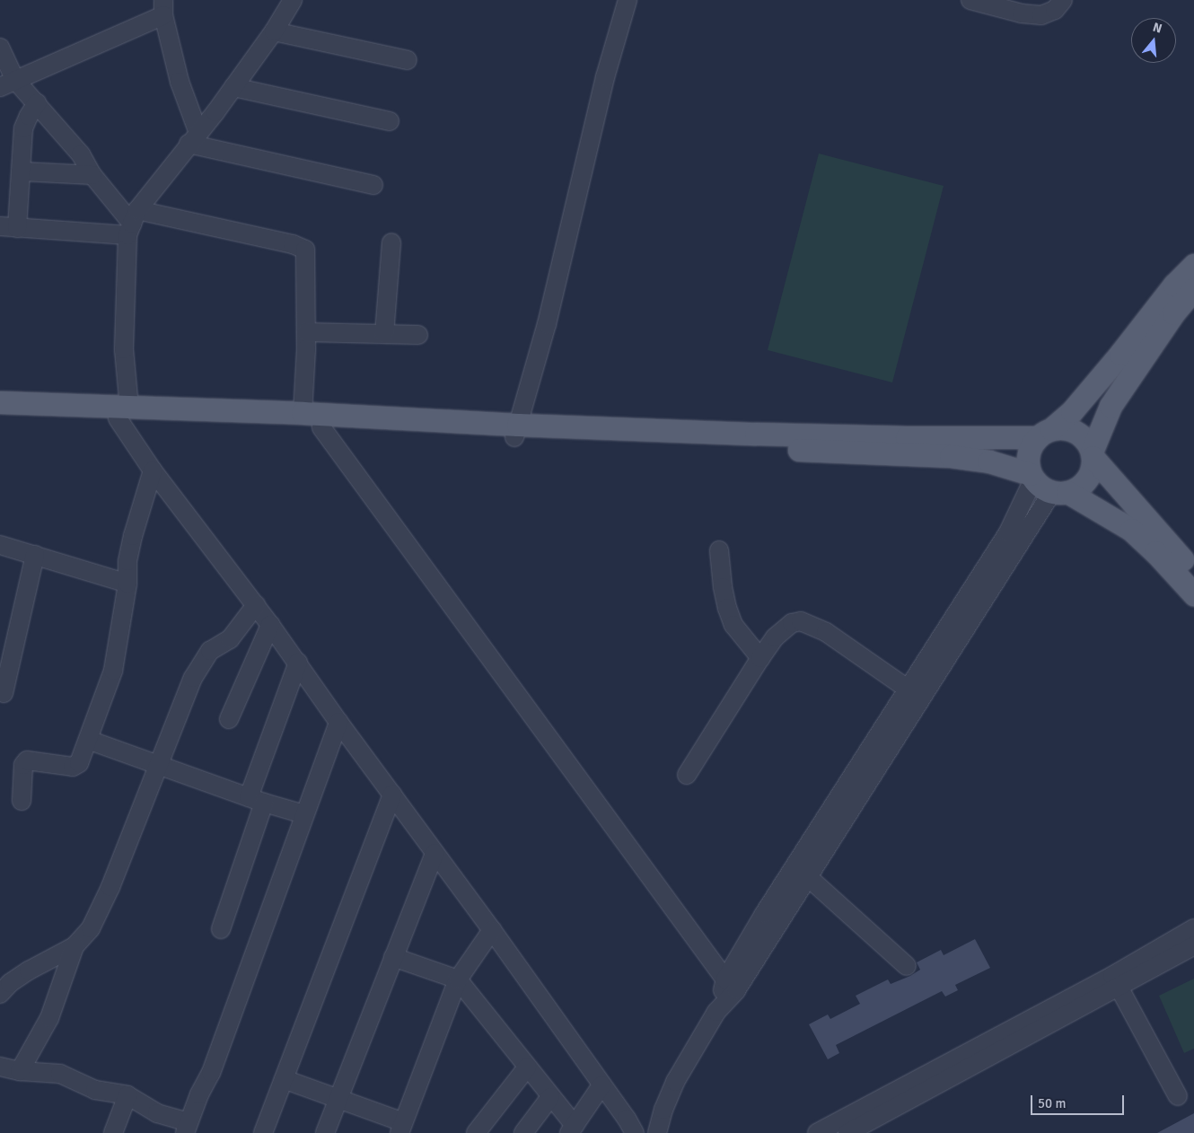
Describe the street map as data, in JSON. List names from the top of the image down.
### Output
{
  "scale_bar": "50 m",
  "north": "top"
}
